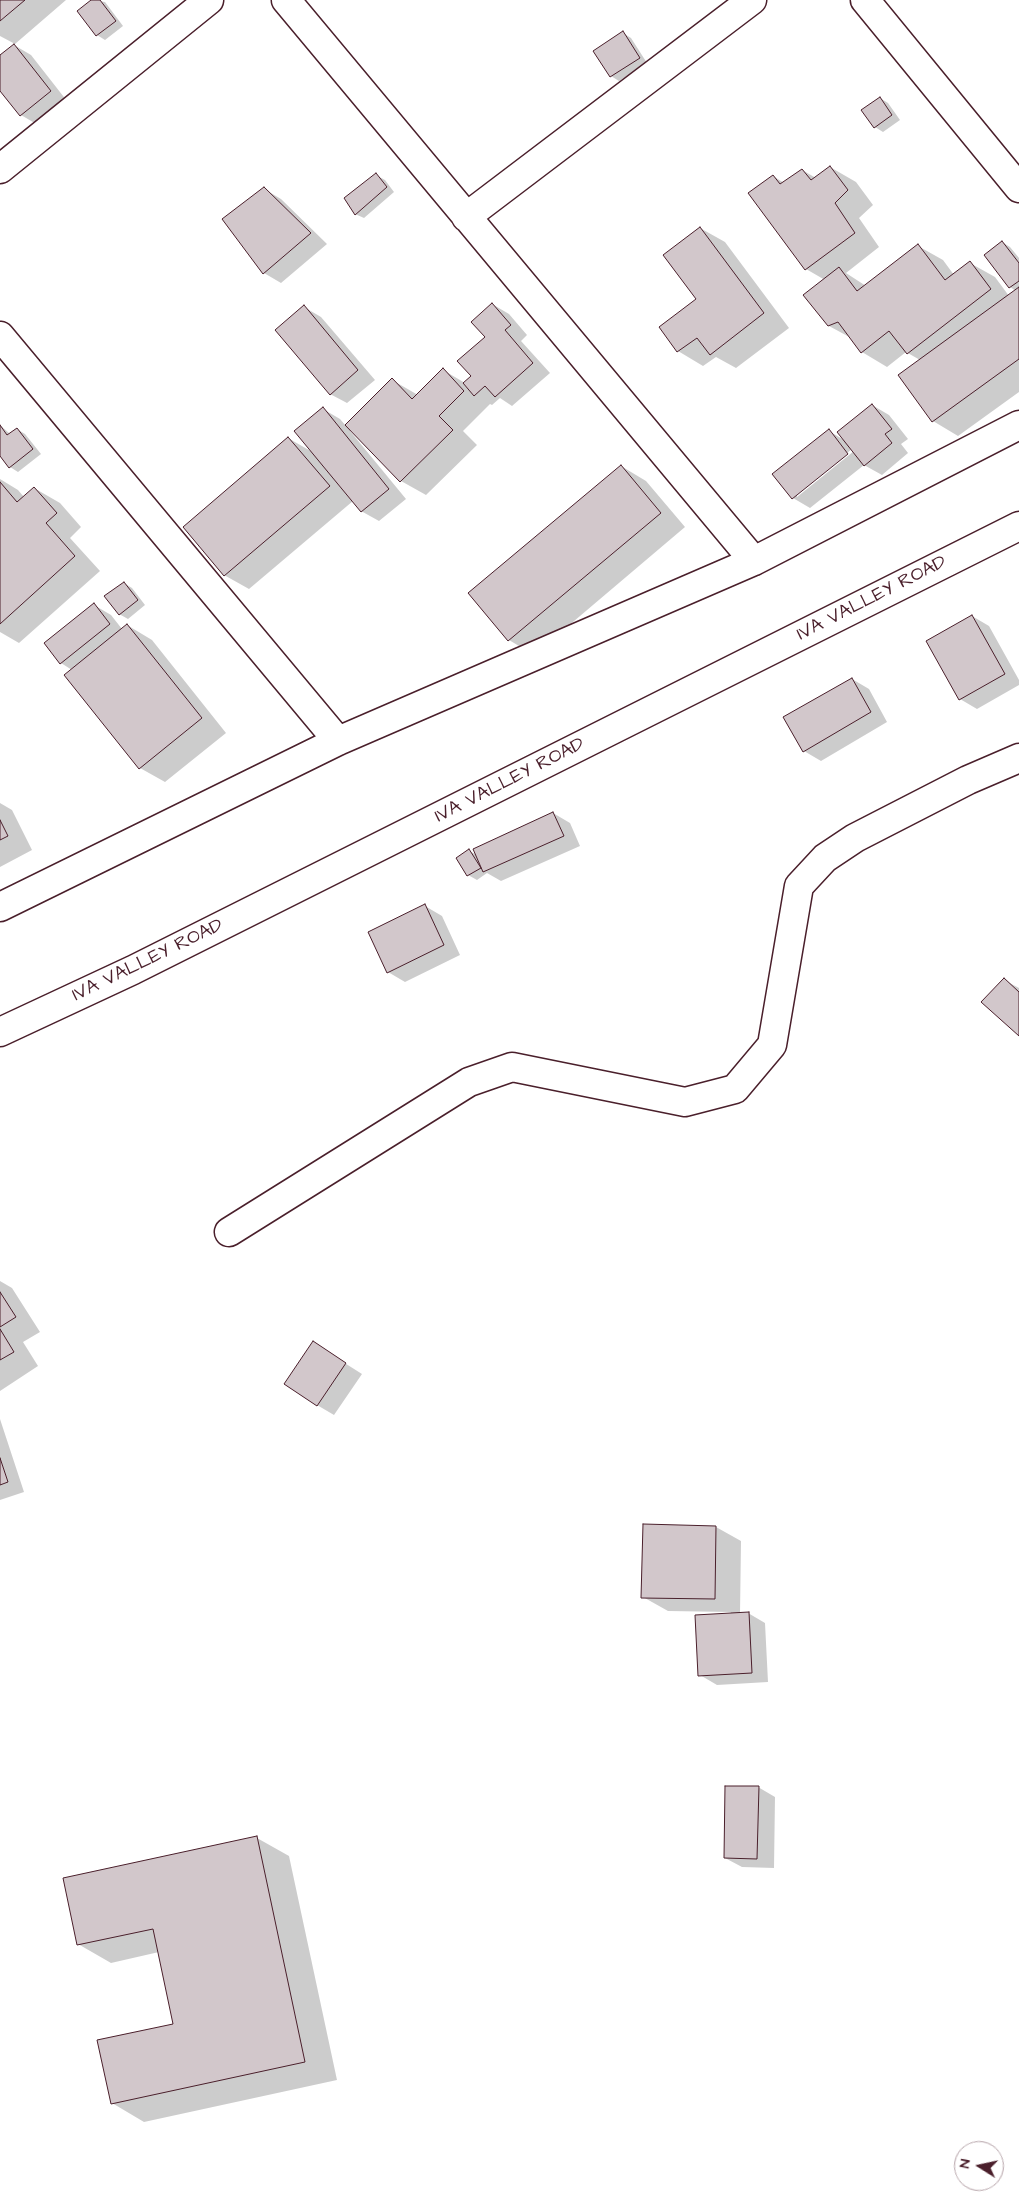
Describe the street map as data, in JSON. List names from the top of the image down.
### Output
{
  "streets": {
    "street": ["IVA VALLEY ROAD"]
  },
  "north": "left"
}
